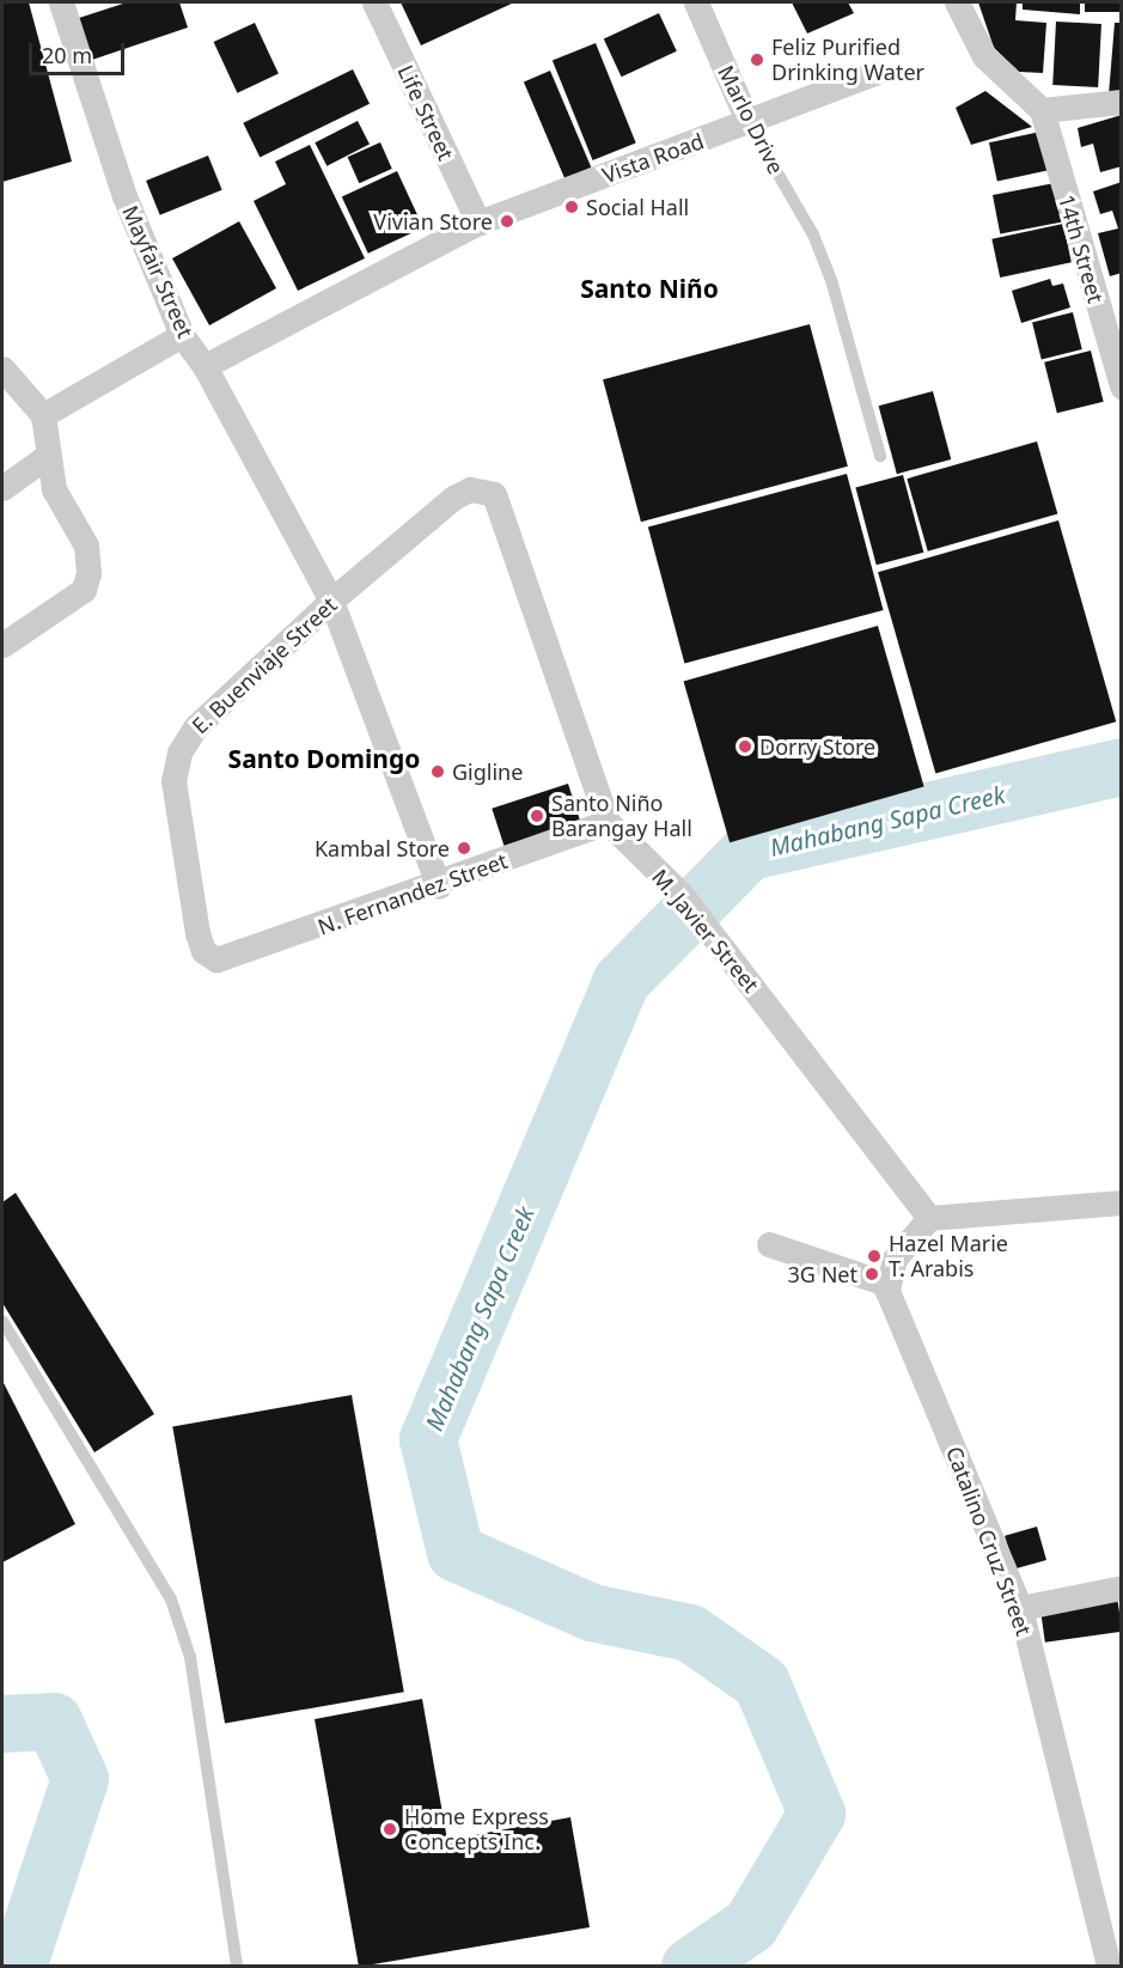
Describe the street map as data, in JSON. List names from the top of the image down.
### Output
{
  "streets": {
    "street": [
      "Life Street",
      "Marlo Drive",
      "Vista Road",
      "14th Street",
      "Mayfair Street",
      "E. Buenviaje Street",
      "N. Fernandez Street",
      "M. Javier Street",
      "Catalino Cruz Street"
    ]
  },
  "crossings": [
    ["Life Street", "Vista Road"],
    ["Marlo Drive", "Vista Road"],
    ["Vista Road", "Mayfair Street"],
    ["Mayfair Street", "E. Buenviaje Street"],
    ["Mayfair Street", "N. Fernandez Street"],
    ["E. Buenviaje Street", "N. Fernandez Street"],
    ["E. Buenviaje Street", "M. Javier Street"],
    ["N. Fernandez Street", "M. Javier Street"]
  ],
  "districts": ["Santo Niño", "Santo Domingo"],
  "water": ["Mahabang Sapa Creek"],
  "places": [
    "Feliz Purified Drinking Water",
    "Social Hall",
    "Vivian Store",
    "Dorry Store",
    "Gigline",
    "Santo Niño Barangay Hall",
    "Kambal Store",
    "Hazel Marie T. Arabis",
    "3G Net",
    "Home Express Concepts Inc."
  ],
  "scale_bar": "20 m"
}
